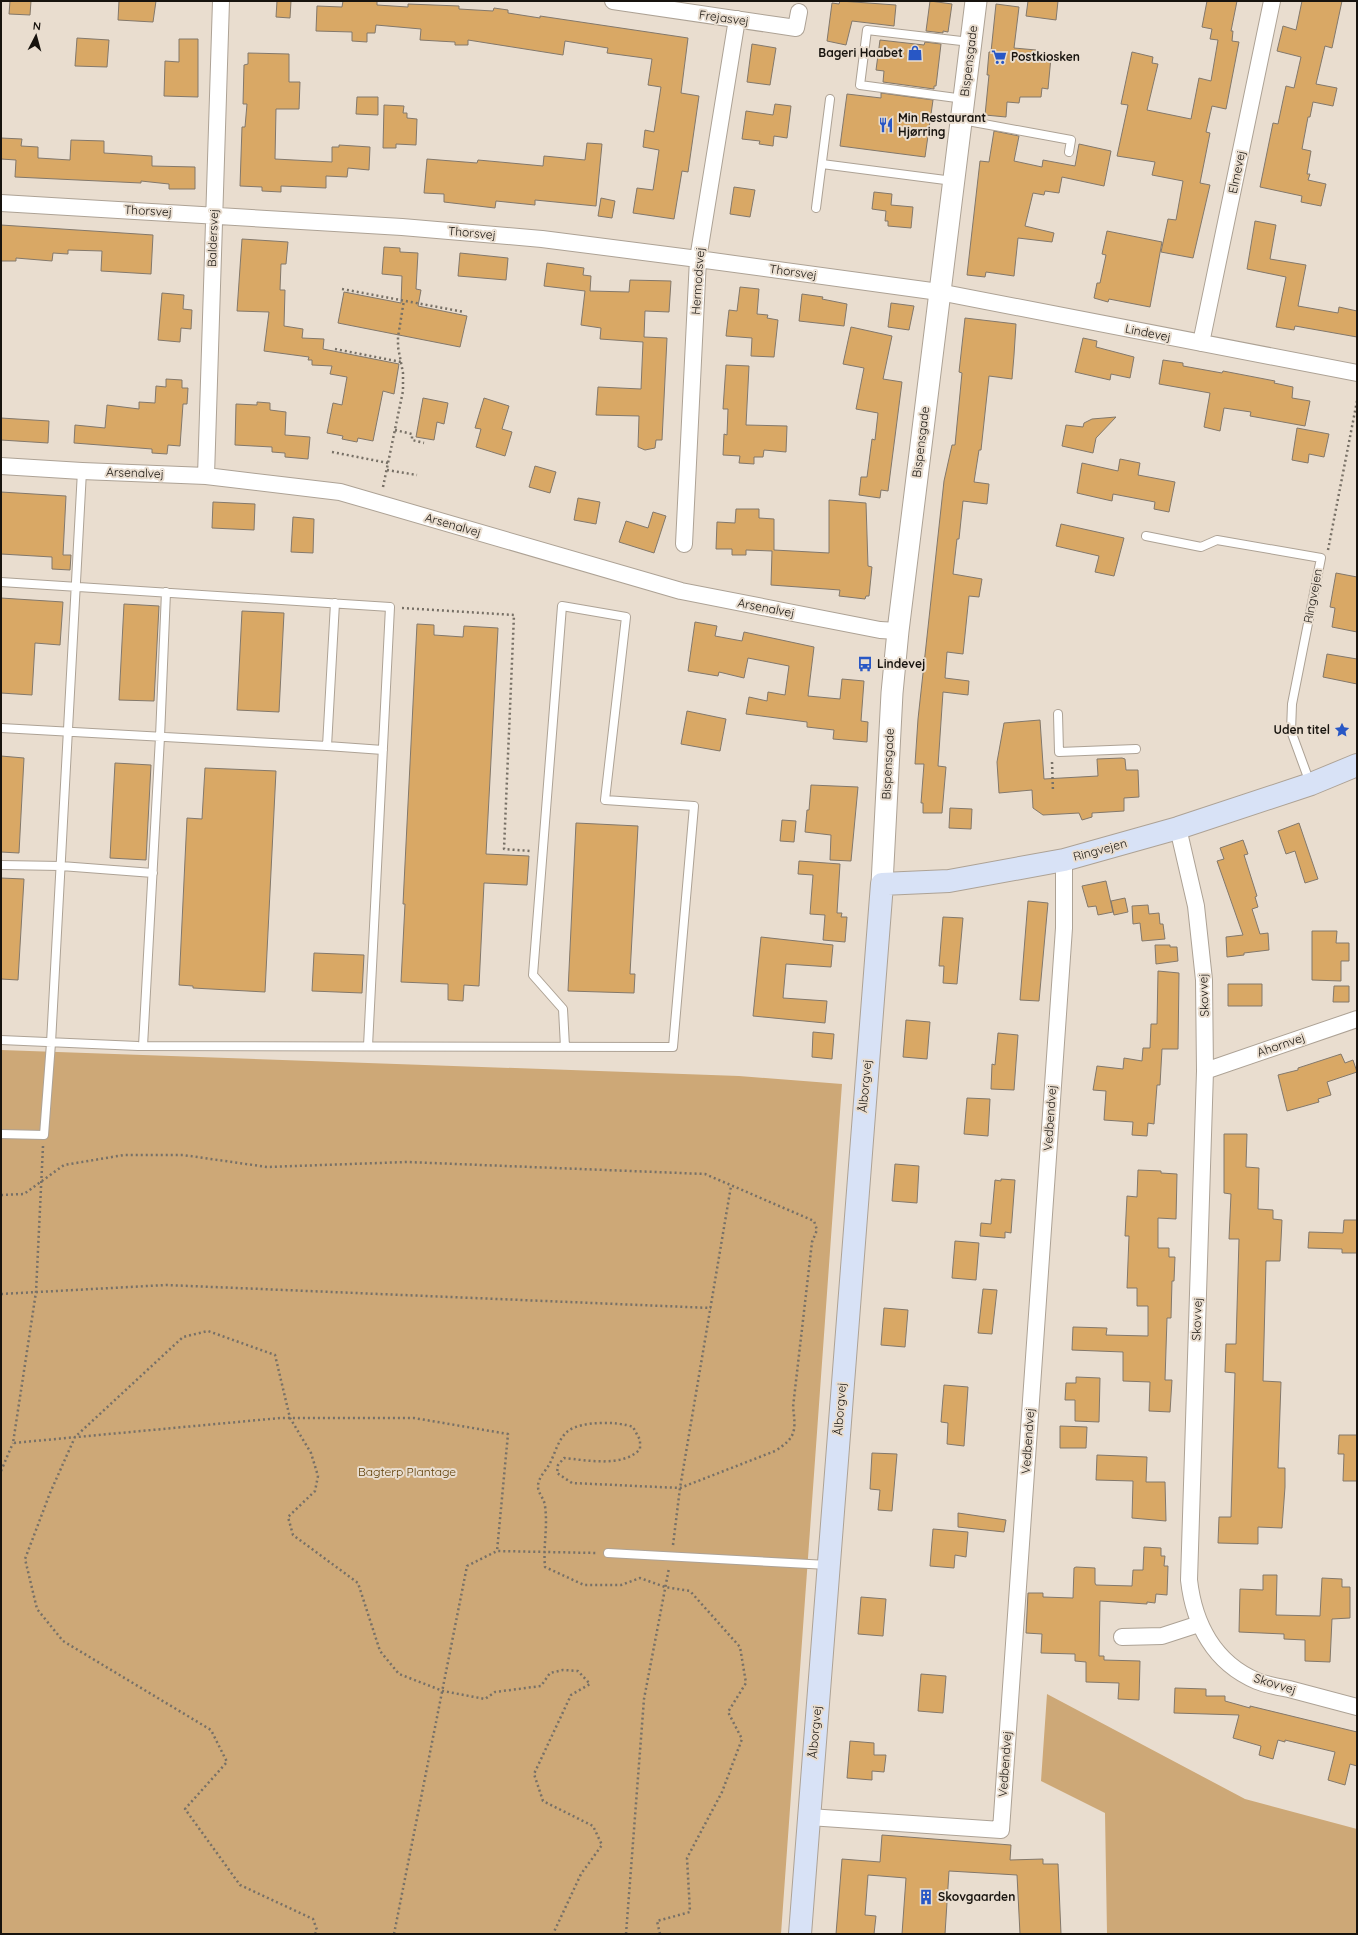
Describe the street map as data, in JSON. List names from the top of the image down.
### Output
{
  "streets": {
    "main road": ["Ringvejen", "Ålborgvej"],
    "street": [
      "Frejasvej",
      "Bispensgade",
      "Elmevej",
      "Thorsvej",
      "Baldersvej",
      "Hermodsvej",
      "Lindevej",
      "Arsenalvej",
      "Skovvej",
      "Ahornvej",
      "Vedbendvej"
    ]
  },
  "crossings": [
    ["Frejasvej", "Hermodsvej"],
    ["Bispensgade", "Thorsvej"],
    ["Bispensgade", "Lindevej"],
    ["Bispensgade", "Arsenalvej"],
    ["Bispensgade", "Ringvejen"],
    ["Bispensgade", "Ålborgvej"],
    ["Elmevej", "Lindevej"],
    ["Thorsvej", "Baldersvej"],
    ["Thorsvej", "Hermodsvej"],
    ["Thorsvej", "Lindevej"],
    ["Baldersvej", "Arsenalvej"],
    ["Ringvejen", "Skovvej"],
    ["Ringvejen", "Ålborgvej"],
    ["Ringvejen", "Vedbendvej"],
    ["Skovvej", "Ahornvej"],
    ["Ålborgvej", "Vedbendvej"]
  ],
  "parks": ["Bagterp Plantage"],
  "places": {
    "shop": ["Bageri Haabet"],
    "supermarket": ["Postkiosken"],
    "restaurant": ["Min Restaurant Hjørring"],
    "bus stop": ["Lindevej"],
    "place": ["Uden titel"],
    "building": ["Skovgaarden"]
  },
  "north": "top"
}
